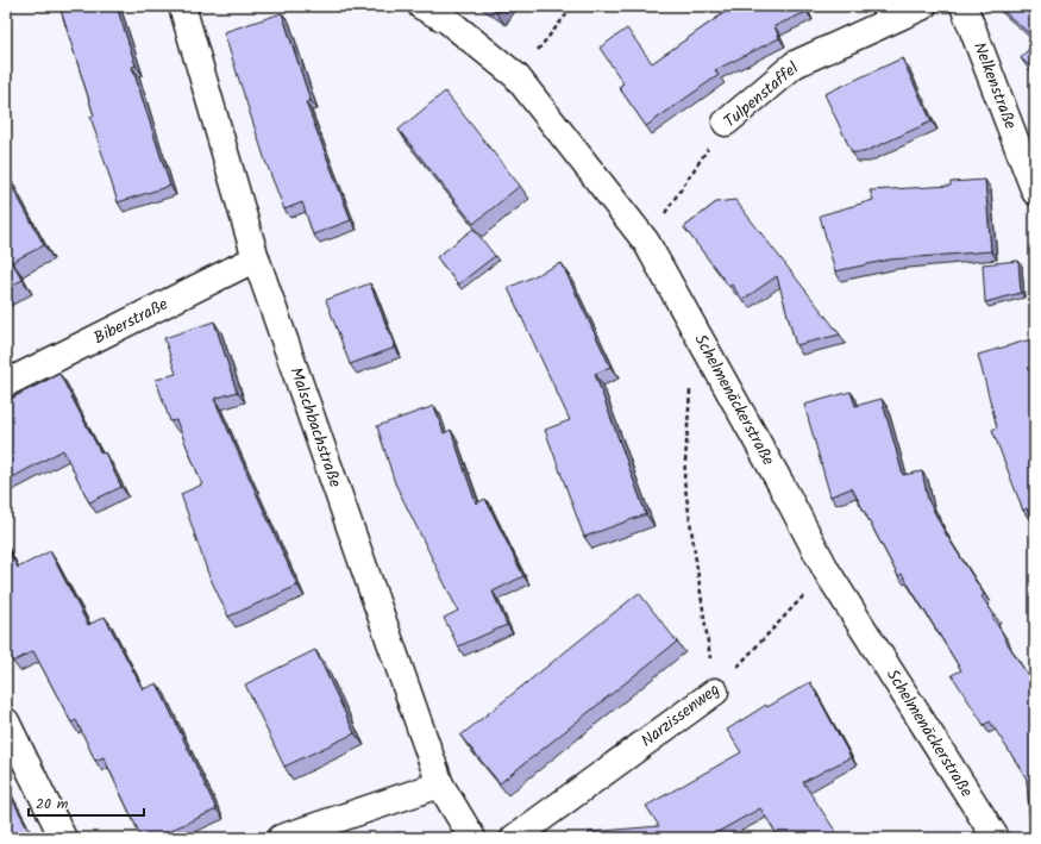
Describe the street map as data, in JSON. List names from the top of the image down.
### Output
{
  "streets": {
    "street": [
      "Nelkenstraße",
      "Tulpenstaffel",
      "Biberstraße",
      "Schelmenäckerstraße",
      "Malschbachstraße",
      "Narzissenweg"
    ]
  },
  "crossings": [
    ["Tulpenstaffel", "Schelmenäckerstraße"],
    ["Biberstraße", "Malschbachstraße"],
    ["Schelmenäckerstraße", "Narzissenweg"]
  ],
  "scale_bar": "20 m"
}
